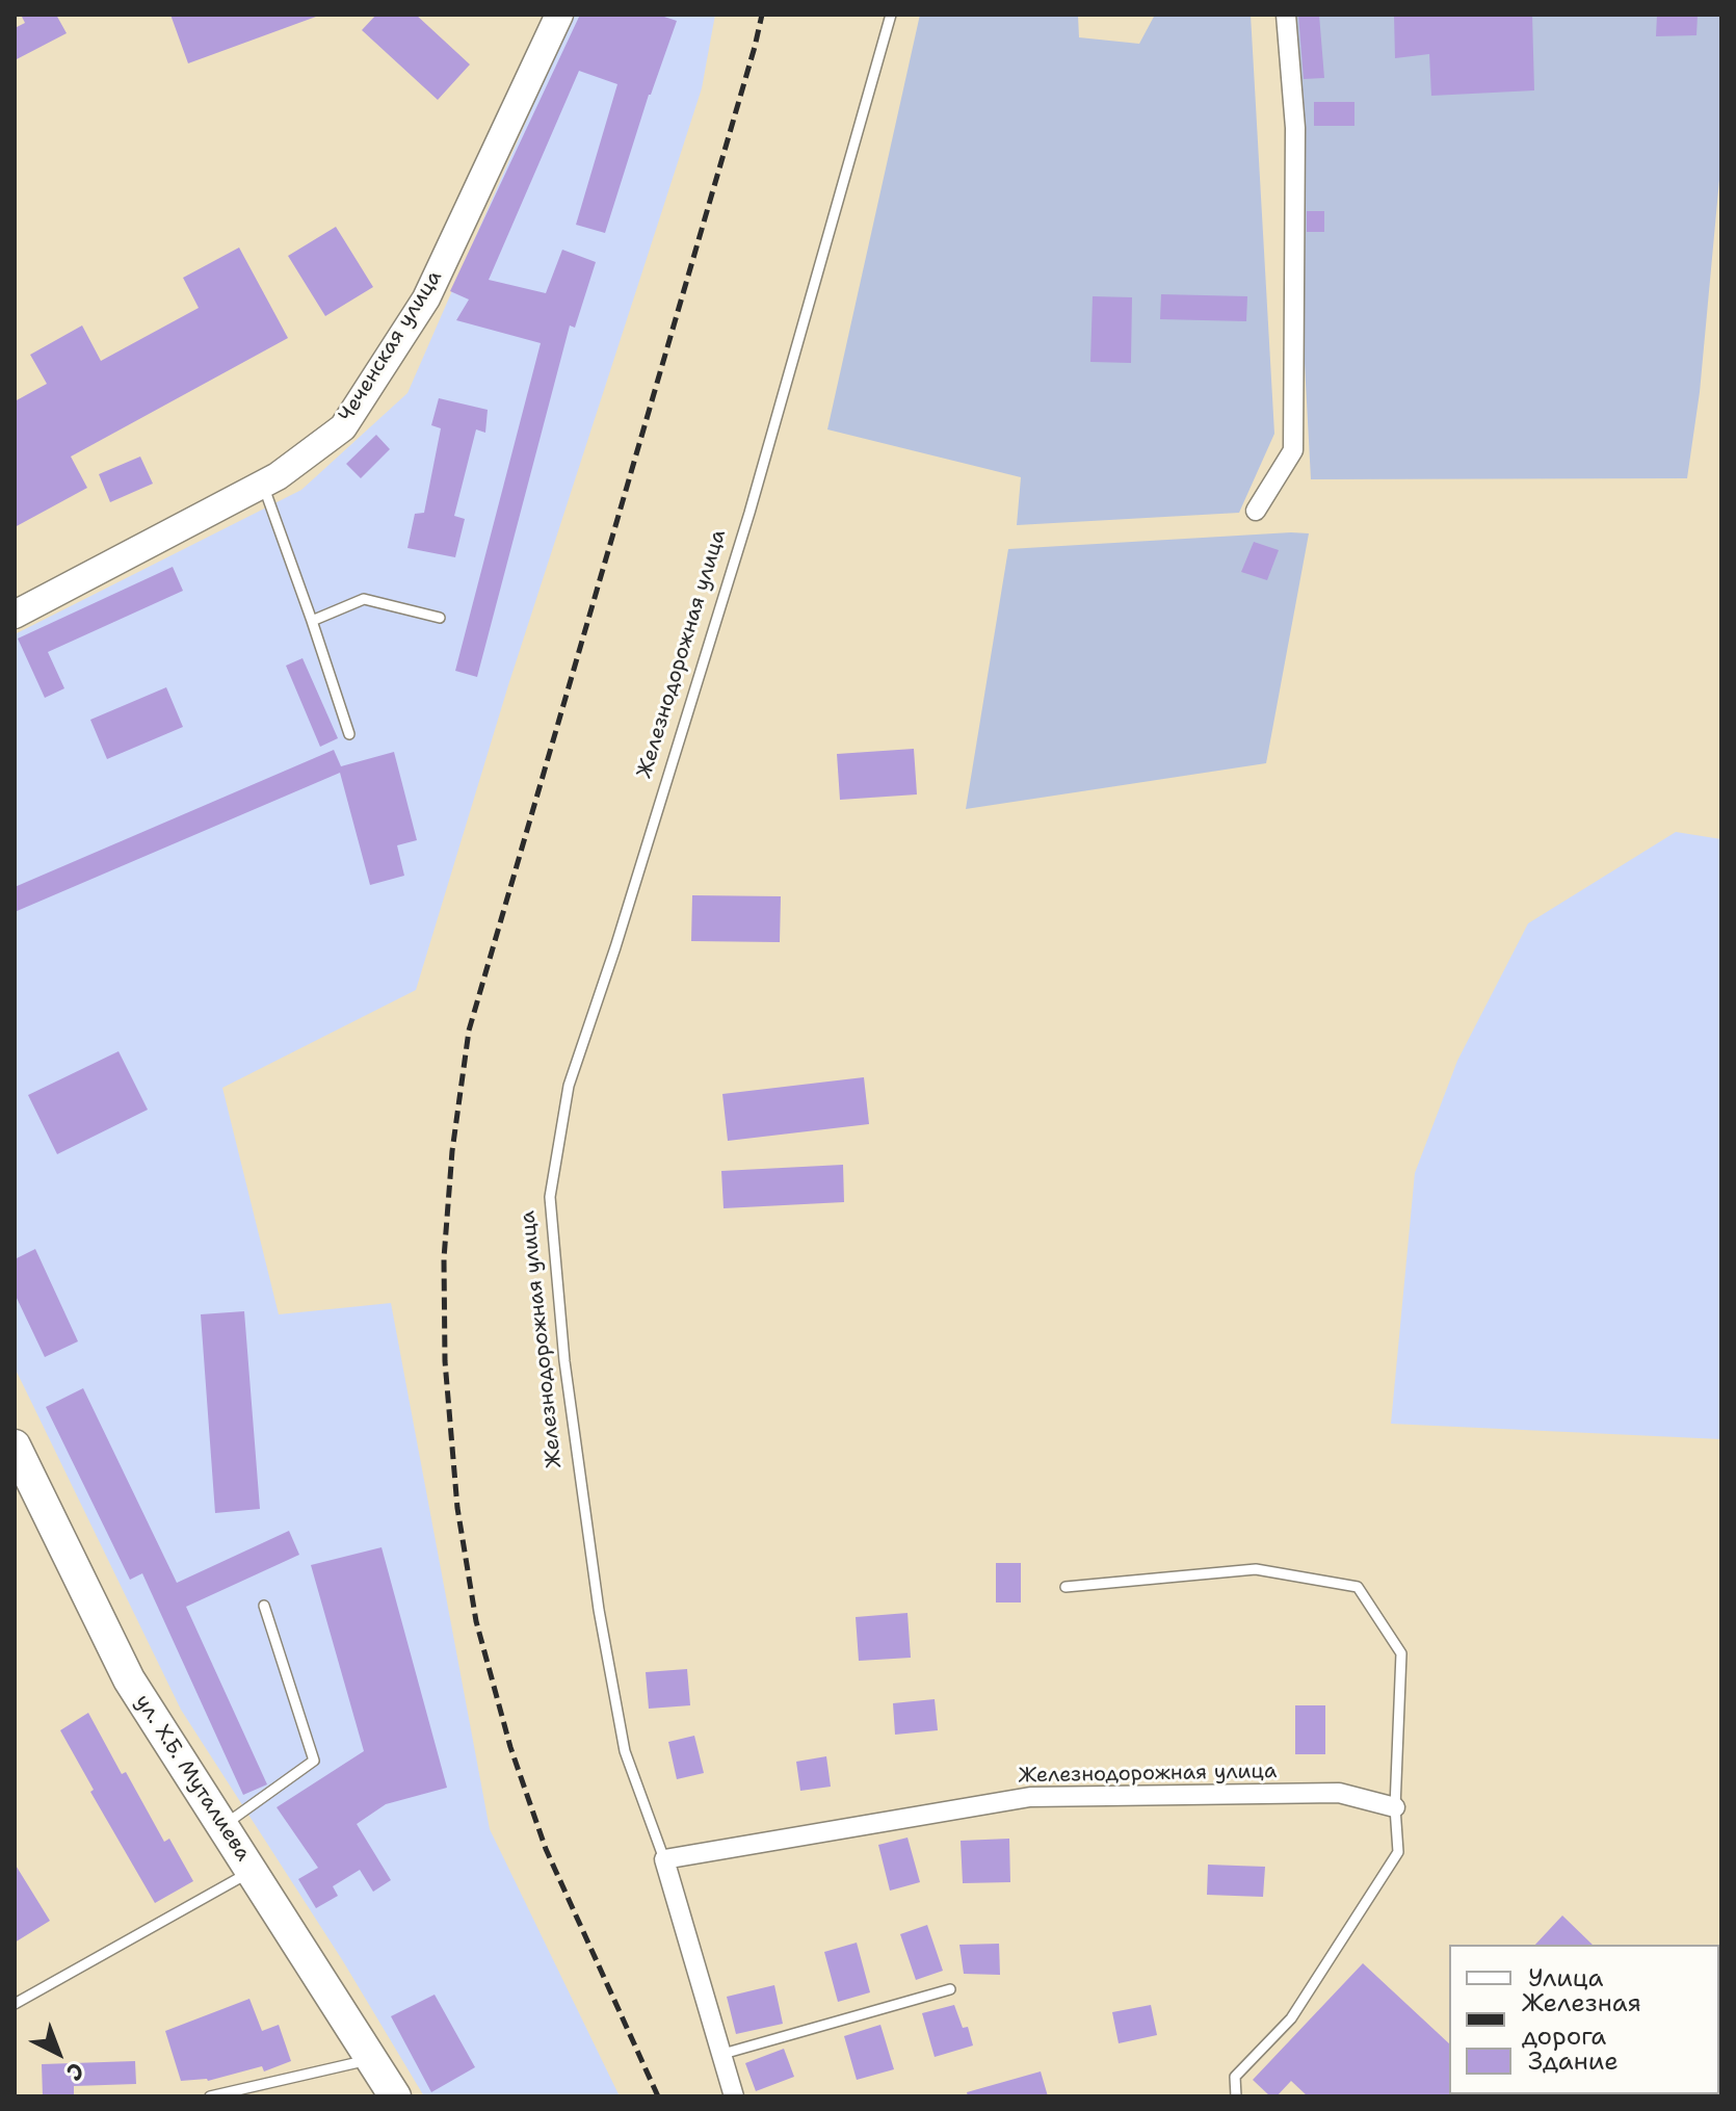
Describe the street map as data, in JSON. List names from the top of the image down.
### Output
{
  "streets": {
    "main road": ["Чеченская улица", "ул. Х.Б. Муталиева"],
    "street": ["Железнодорожная улица"]
  },
  "legend": ["Улица", "Железная дорога", "Здание"],
  "north": "bottom right"
}
